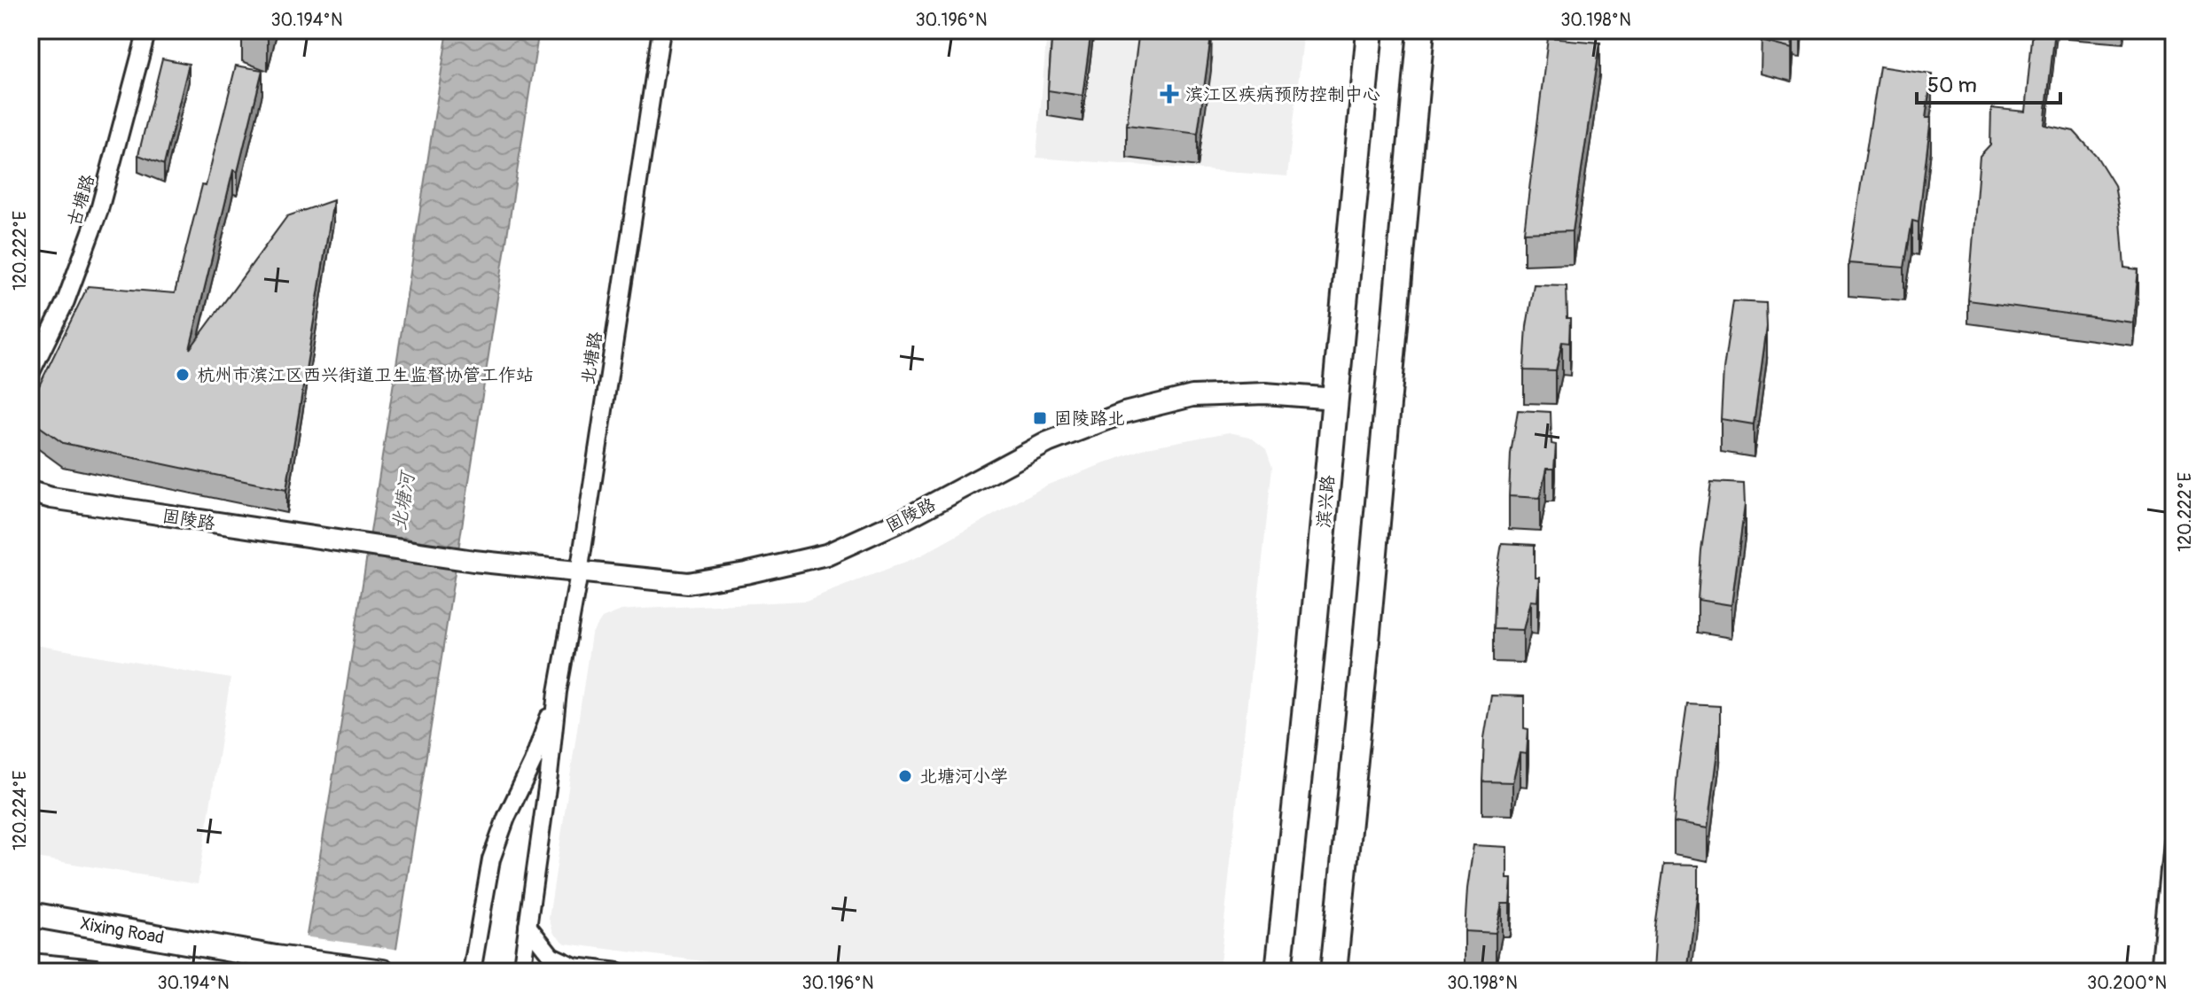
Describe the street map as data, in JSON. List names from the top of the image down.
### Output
{
  "streets": {
    "main road": ["滨兴路", "Xixing Road"],
    "street": ["古塘路", "北塘路", "固陵路"]
  },
  "crossings": [
    ["北塘路", "固陵路"],
    ["滨兴路", "固陵路"]
  ],
  "water": ["北塘河"],
  "places": {
    "health": ["滨江区疾病预防控制中心"],
    "other": ["杭州市滨江区西兴街道卫生监督协管工作站", "北塘河小学"],
    "transit": ["固陵路北"]
  },
  "scale_bar": "50 m",
  "coordinates": [
    "30.194°N",
    "30.196°N",
    "30.198°N",
    "120.222°E",
    "120.224°E",
    "30.200°N"
  ]
}
